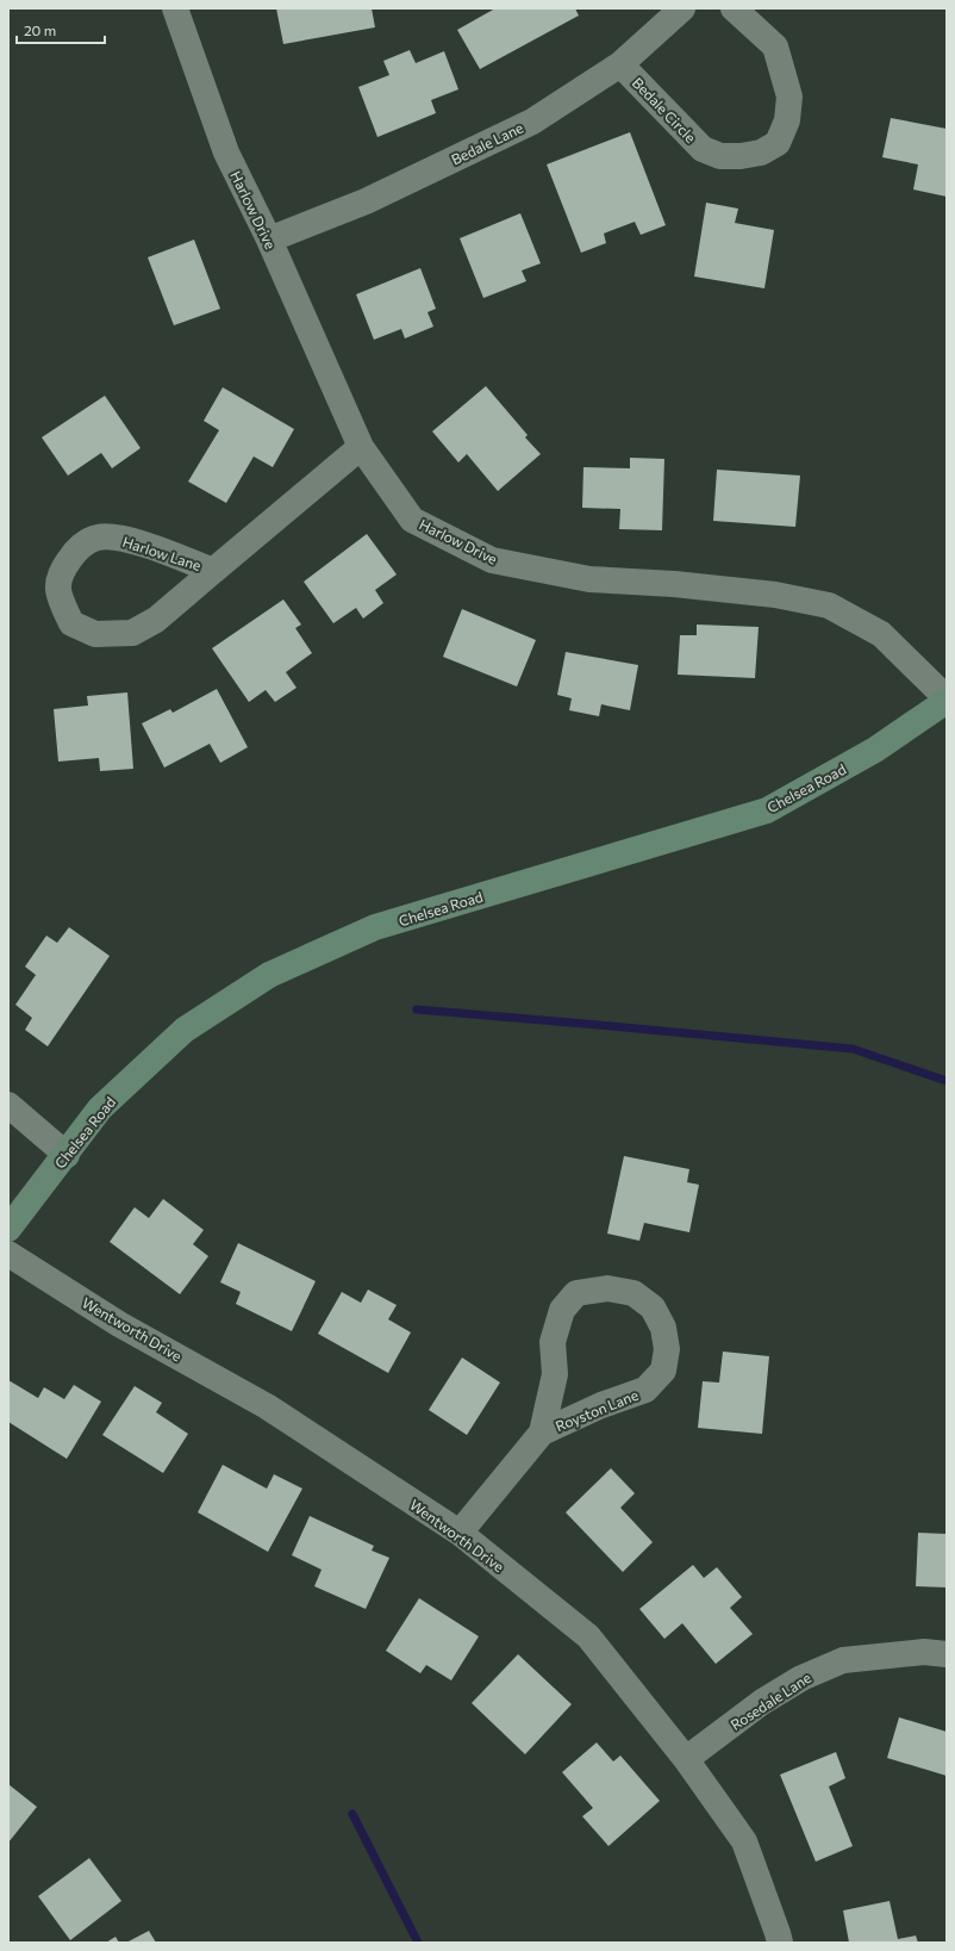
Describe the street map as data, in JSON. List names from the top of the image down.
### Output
{
  "streets": {
    "street": [
      "Bedale Circle",
      "Bedale Lane",
      "Harlow Drive",
      "Harlow Lane",
      "Chelsea Road",
      "Wentworth Drive",
      "Royston Lane",
      "Rosedale Lane"
    ]
  },
  "crossings": [
    ["Bedale Circle", "Bedale Lane"],
    ["Bedale Lane", "Harlow Drive"],
    ["Harlow Drive", "Harlow Lane"],
    ["Harlow Drive", "Chelsea Road"],
    ["Wentworth Drive", "Royston Lane"],
    ["Wentworth Drive", "Rosedale Lane"]
  ],
  "scale_bar": "20 m"
}
